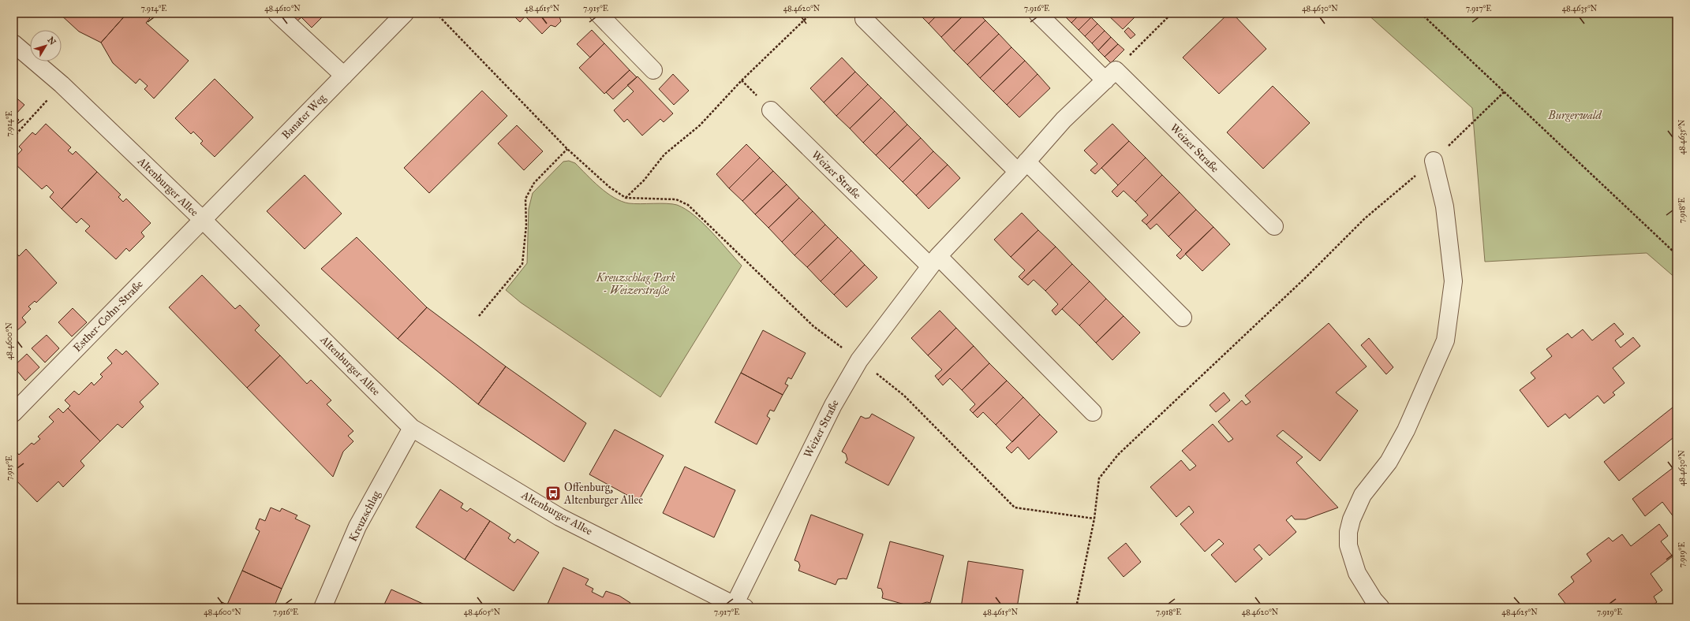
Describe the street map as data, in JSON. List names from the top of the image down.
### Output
{
  "streets": {
    "street": [
      "Banater Weg",
      "Weizer Straße",
      "Altenburger Allee",
      "Esther-Cohn-Straße",
      "Kreuzschlag"
    ]
  },
  "crossings": [
    ["Banater Weg", "Altenburger Allee"],
    ["Banater Weg", "Esther-Cohn-Straße"],
    ["Weizer Straße", "Altenburger Allee"],
    ["Altenburger Allee", "Esther-Cohn-Straße"],
    ["Altenburger Allee", "Kreuzschlag"]
  ],
  "parks": ["Burgerwald", "Kreuzschlag Park - Weizerstraße"],
  "places": {
    "bus stop": ["Offenburg, Altenburger Allee"]
  },
  "north": "top right",
  "coordinates": [
    "7.914°E",
    "48.4610°N",
    "48.4615°N",
    "7.915°E",
    "48.4620°N",
    "7.916°E",
    "48.4630°N",
    "7.917°E",
    "48.4635°N",
    "7.918°E",
    "48.4600°N",
    "7.919°E",
    "48.4605°N",
    "48.4625°N"
  ]
}
